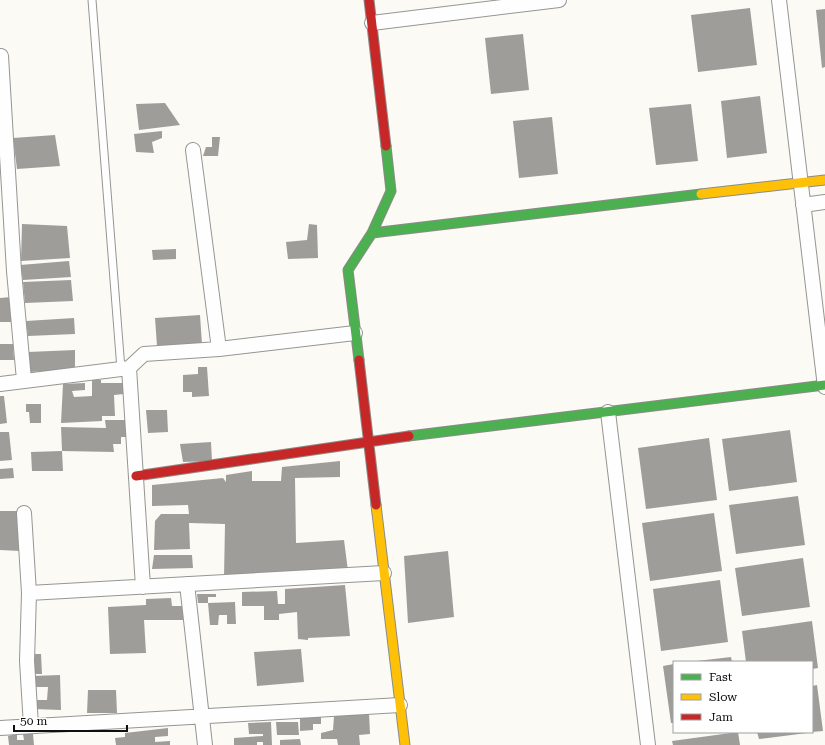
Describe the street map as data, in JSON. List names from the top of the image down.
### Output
{
  "legend": ["Fast", "Slow", "Jam"],
  "scale_bar": "50 m"
}
